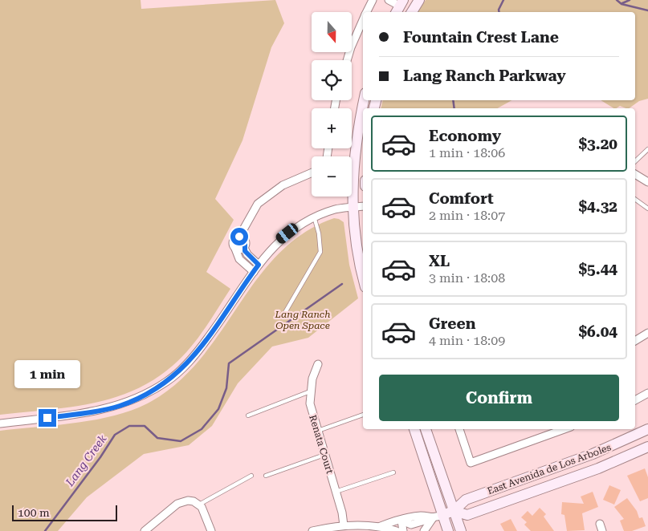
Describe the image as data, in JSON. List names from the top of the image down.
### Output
{
  "streets": {
    "main road": ["East Avenida de Los Arboles"],
    "street": ["Renata Court"]
  },
  "crossings": [
    ["Renata Court", "East Avenida de Los Arboles"]
  ],
  "water": ["Lang Creek"],
  "parks": ["Lang Ranch Open Space"],
  "scale_bar": "100 m",
  "north": "bottom",
  "page": {
    "map_buttons": ["+", "−"],
    "banner": ["Fountain Crest Lane", "Lang Ranch Parkway"],
    "list": [
      {
        "name": "Economy",
        "note": "1 min · 18:06",
        "value": "$3.20"
      },
      {
        "name": "Comfort",
        "note": "2 min · 18:07",
        "value": "$4.32"
      },
      {
        "name": "XL",
        "note": "3 min · 18:08",
        "value": "$5.44"
      },
      {
        "name": "Green",
        "note": "4 min · 18:09",
        "value": "$6.04"
      }
    ],
    "bubble": "1 min",
    "buttons": "Confirm",
    "scale": "100 m"
  }
}
